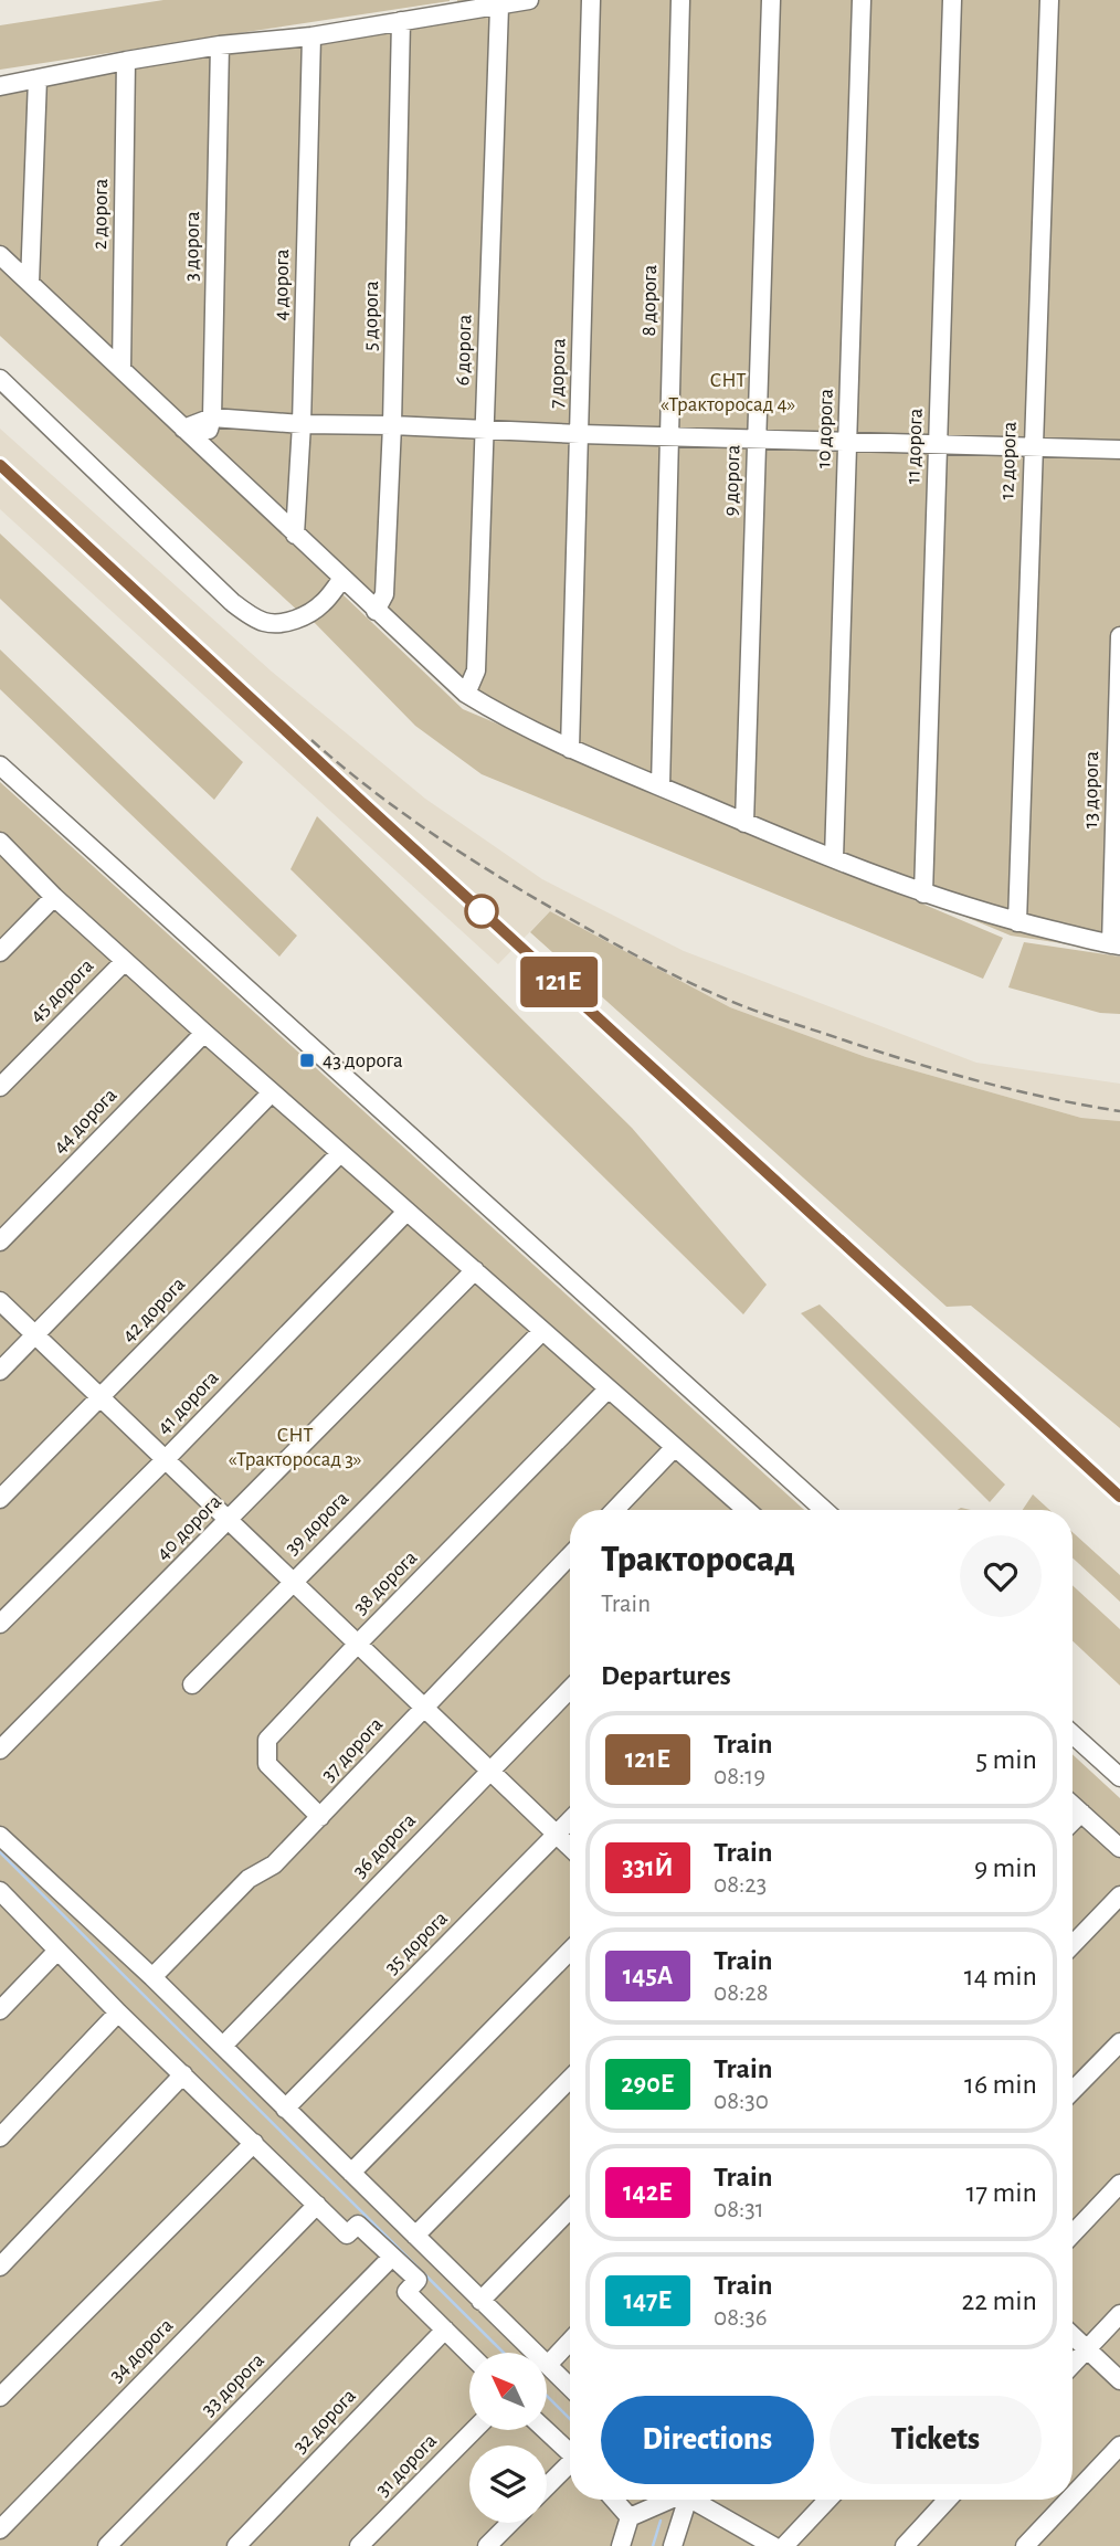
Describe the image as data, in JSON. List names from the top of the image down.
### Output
{
  "streets": {
    "street": [
      "2 дорога",
      "3 дорога",
      "4 дорога",
      "8 дорога",
      "5 дорога",
      "6 дорога",
      "7 дорога",
      "10 дорога",
      "11 дорога",
      "12 дорога",
      "9 дорога",
      "13 дорога",
      "45 дорога",
      "44 дорога",
      "42 дорога",
      "41 дорога",
      "39 дорога",
      "40 дорога",
      "38 дорога",
      "37 дорога",
      "36 дорога",
      "35 дорога",
      "34 дорога",
      "33 дорога",
      "32 дорога",
      "31 дорога"
    ]
  },
  "crossings": [
    ["38 дорога", "37 дорога"]
  ],
  "parks": ["СНТ «Тракторосад 4»", "СНТ «Тракторосад 3»"],
  "places": {
    "transit": ["43 дорога"]
  },
  "north": "top left",
  "page": {
    "on_map": "121Е",
    "heading": [
      ["Тракторосад", "Train"],
      "Departures"
    ],
    "list": [
      {
        "mark": "121Е",
        "name": "Train",
        "note": "08:19",
        "value": "5 min"
      },
      {
        "mark": "331Й",
        "name": "Train",
        "note": "08:23",
        "value": "9 min"
      },
      {
        "mark": "145А",
        "name": "Train",
        "note": "08:28",
        "value": "14 min"
      },
      {
        "mark": "290Е",
        "name": "Train",
        "note": "08:30",
        "value": "16 min"
      },
      {
        "mark": "142Е",
        "name": "Train",
        "note": "08:31",
        "value": "17 min"
      },
      {
        "mark": "147Е",
        "name": "Train",
        "note": "08:36",
        "value": "22 min"
      }
    ],
    "buttons": ["Directions", "Tickets"]
  }
}
